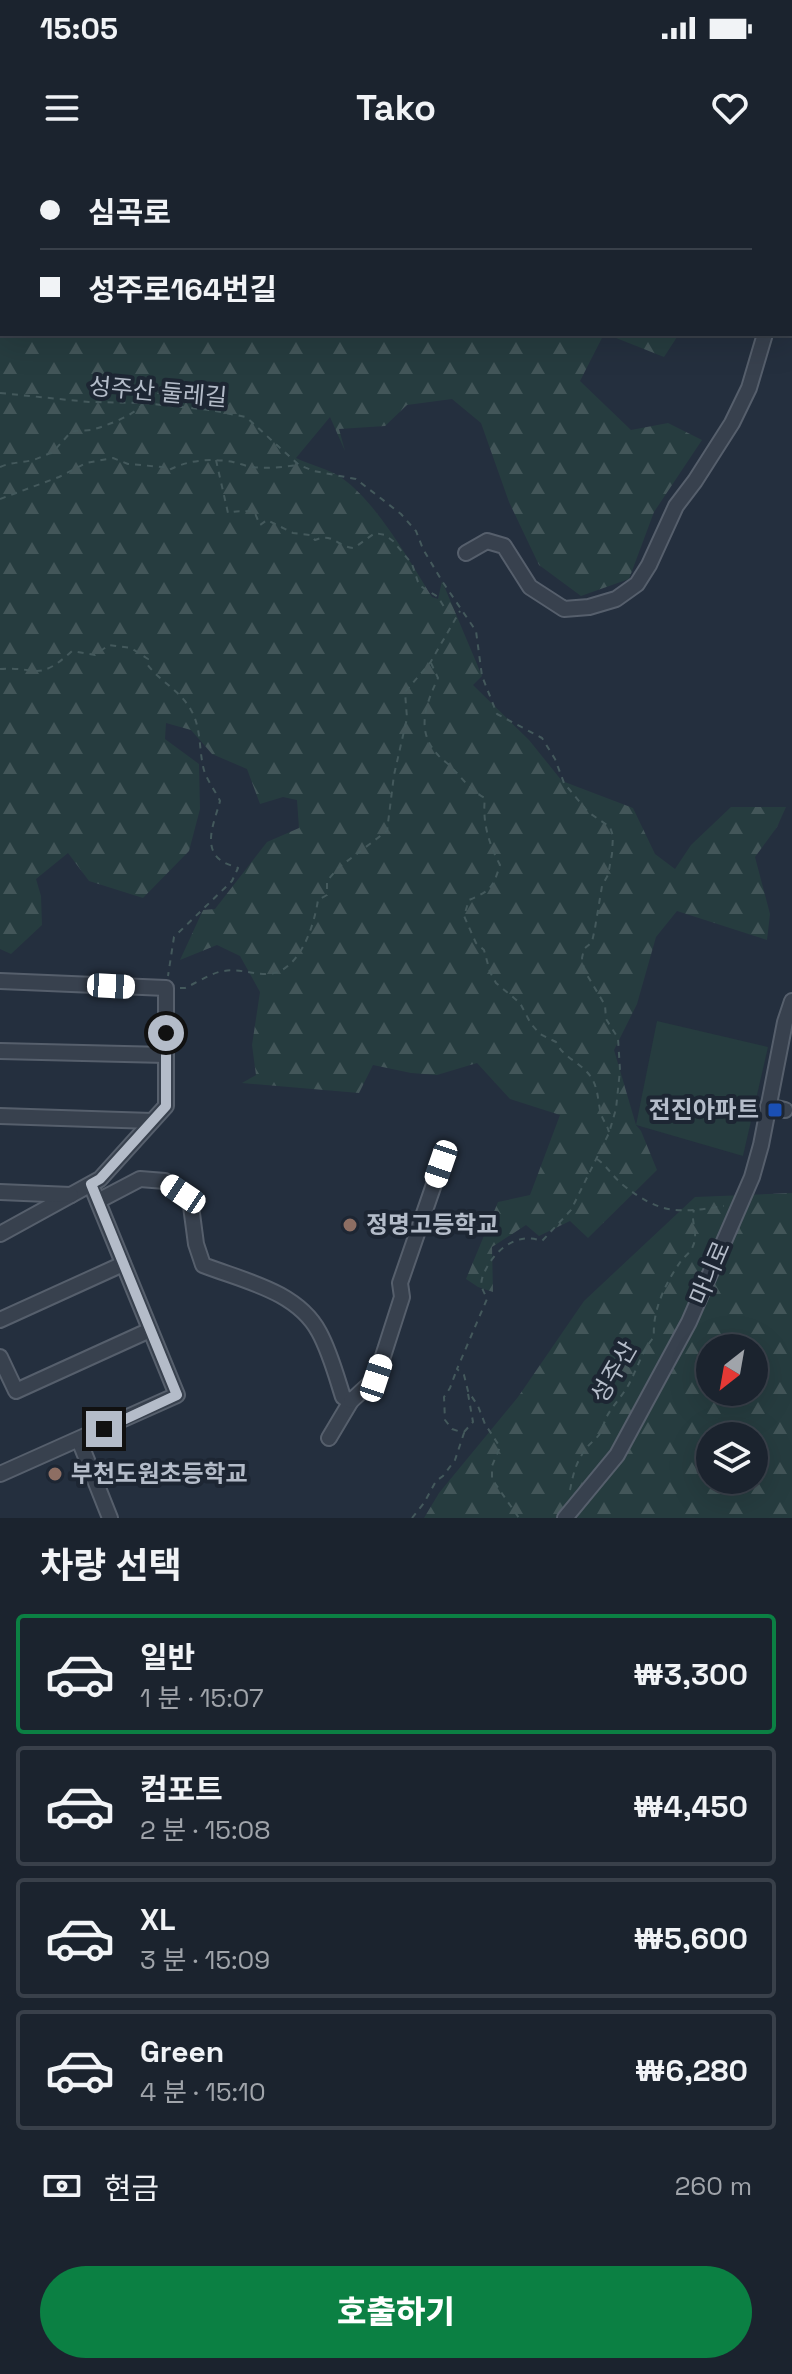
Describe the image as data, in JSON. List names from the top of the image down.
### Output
{
  "streets": {
    "street": ["마니로"],
    "path": ["성주산 둘레길", "성주산"]
  },
  "crossings": [
    ["마니로", "성주산"]
  ],
  "places": {
    "transit": ["전진아파트"],
    "other": ["정명고등학교", "부천도원초등학교"]
  },
  "north": "bottom left",
  "page": {
    "status": "15:05",
    "header": "Tako",
    "banner": ["심곡로", "성주로164번길"],
    "heading": "차량 선택",
    "list": [
      {
        "name": "일반",
        "note": "1 분 · 15:07",
        "value": "₩3,300"
      },
      {
        "name": "컴포트",
        "note": "2 분 · 15:08",
        "value": "₩4,450"
      },
      {
        "name": "XL",
        "note": "3 분 · 15:09",
        "value": "₩5,600"
      },
      {
        "name": "Green",
        "note": "4 분 · 15:10",
        "value": "₩6,280"
      }
    ],
    "pay": ["현금", "260 m"],
    "buttons": "호출하기"
  }
}
